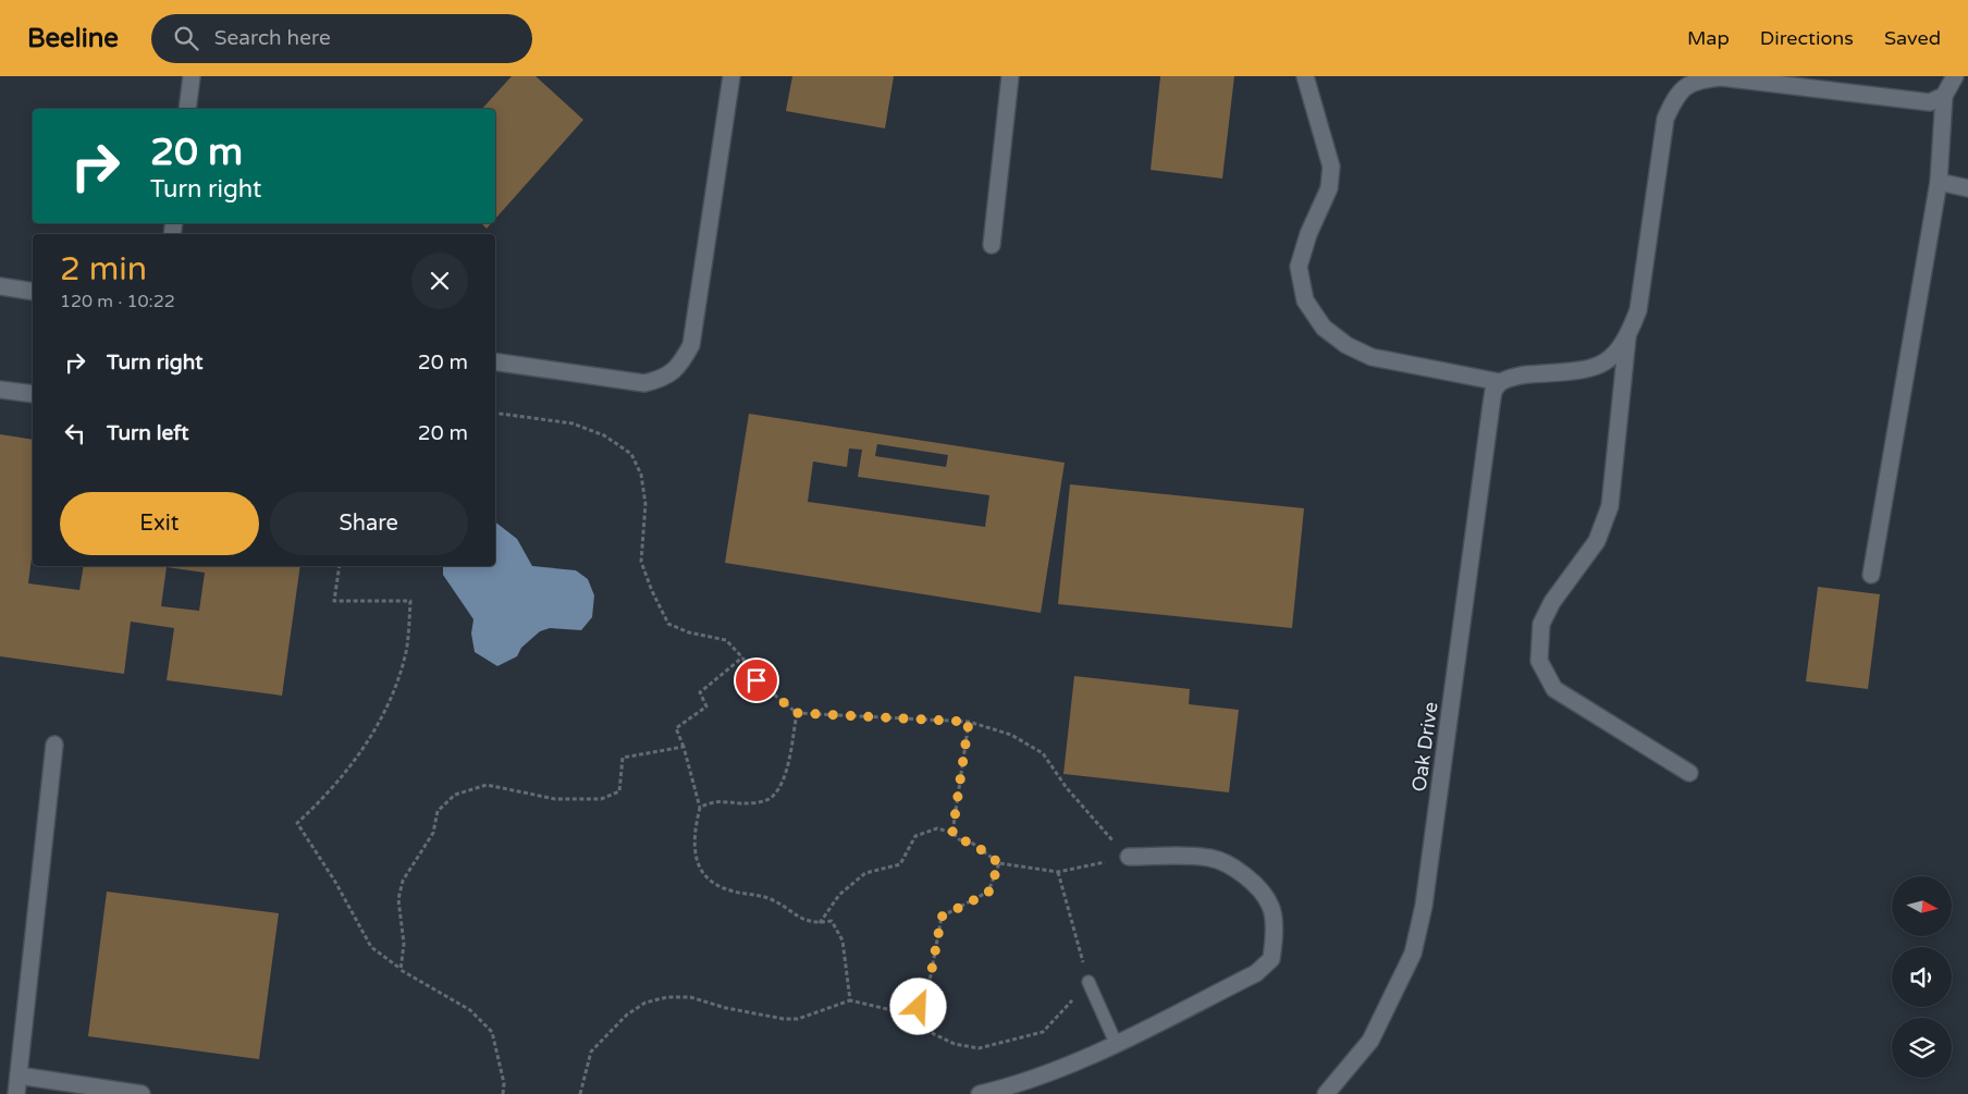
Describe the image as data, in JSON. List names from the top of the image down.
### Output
{
  "streets": {
    "street": ["Oak Drive"]
  },
  "north": "right",
  "page": {
    "header": "Beeline",
    "search": "Search here",
    "nav": ["Map", "Directions", "Saved"],
    "turn": ["20 m", "Turn right"],
    "heading": ["2 min", "120 m · 10:22"],
    "list": [
      {
        "name": "Turn right",
        "value": "20 m"
      },
      {
        "name": "Turn left",
        "value": "20 m"
      }
    ],
    "buttons": ["Exit", "Share"]
  }
}
